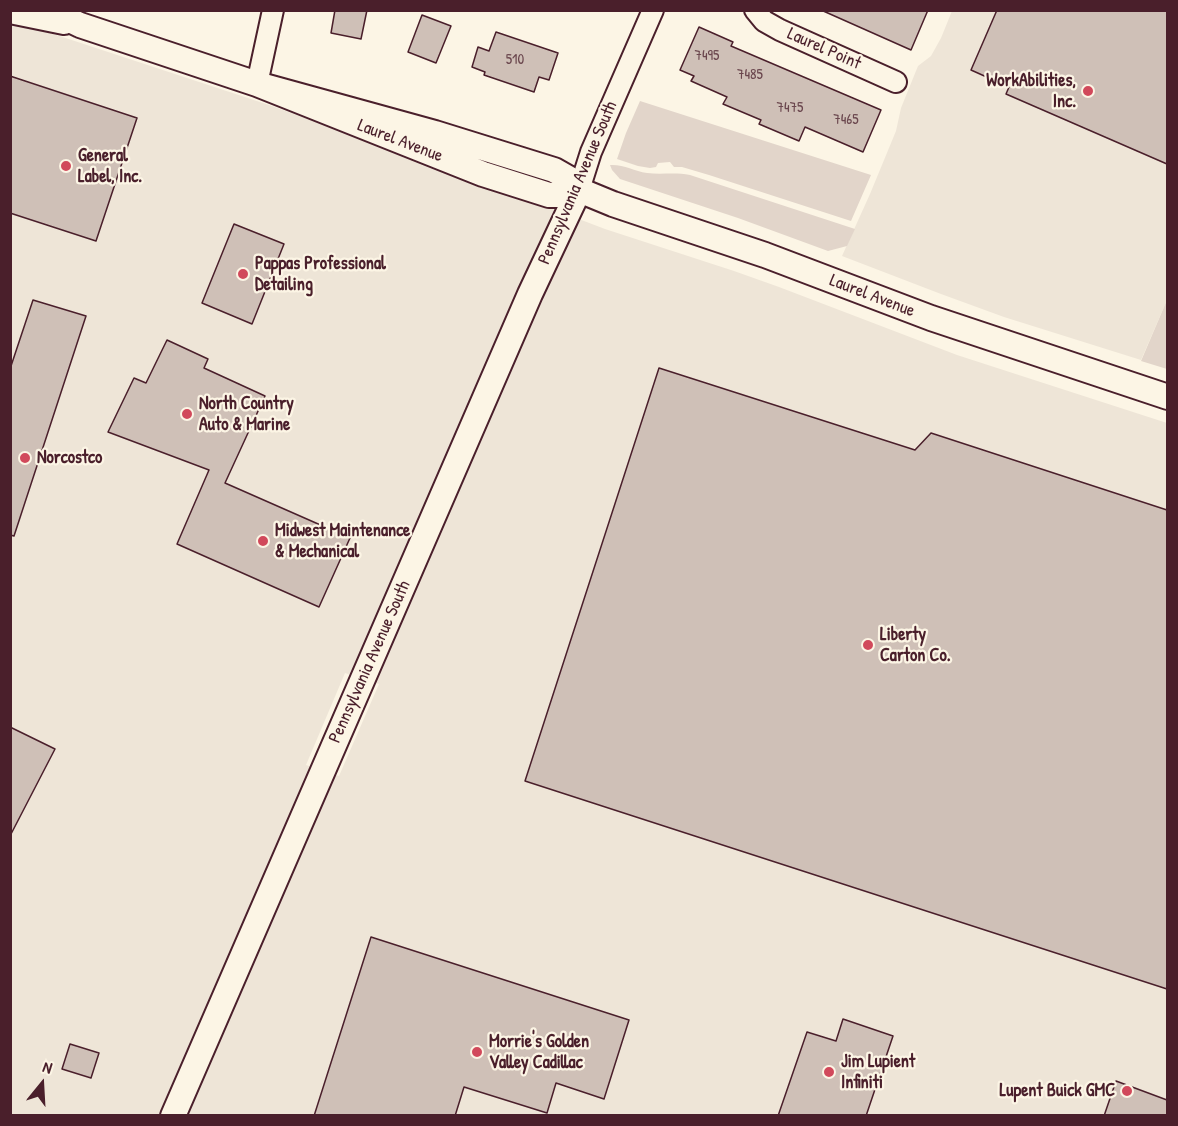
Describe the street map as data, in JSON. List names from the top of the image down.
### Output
{
  "streets": {
    "street": ["Laurel Point", "Laurel Avenue", "Pennsylvania Avenue South"]
  },
  "crossings": [
    ["Laurel Avenue", "Pennsylvania Avenue South"]
  ],
  "places": [
    "WorkAbilities, Inc.",
    "General Label, Inc.",
    "Pappas Professional Detailing",
    "North Country Auto & Marine",
    "Norcostco",
    "Midwest Maintenance & Mechanical",
    "Liberty Carton Co.",
    "Morrie's Golden Valley Cadillac",
    "Jim Lupient Infiniti",
    "Lupent Buick GMC"
  ],
  "house_numbers": [
    "7495",
    "510",
    "7485",
    "7475",
    "7465"
  ],
  "north": "top"
}
